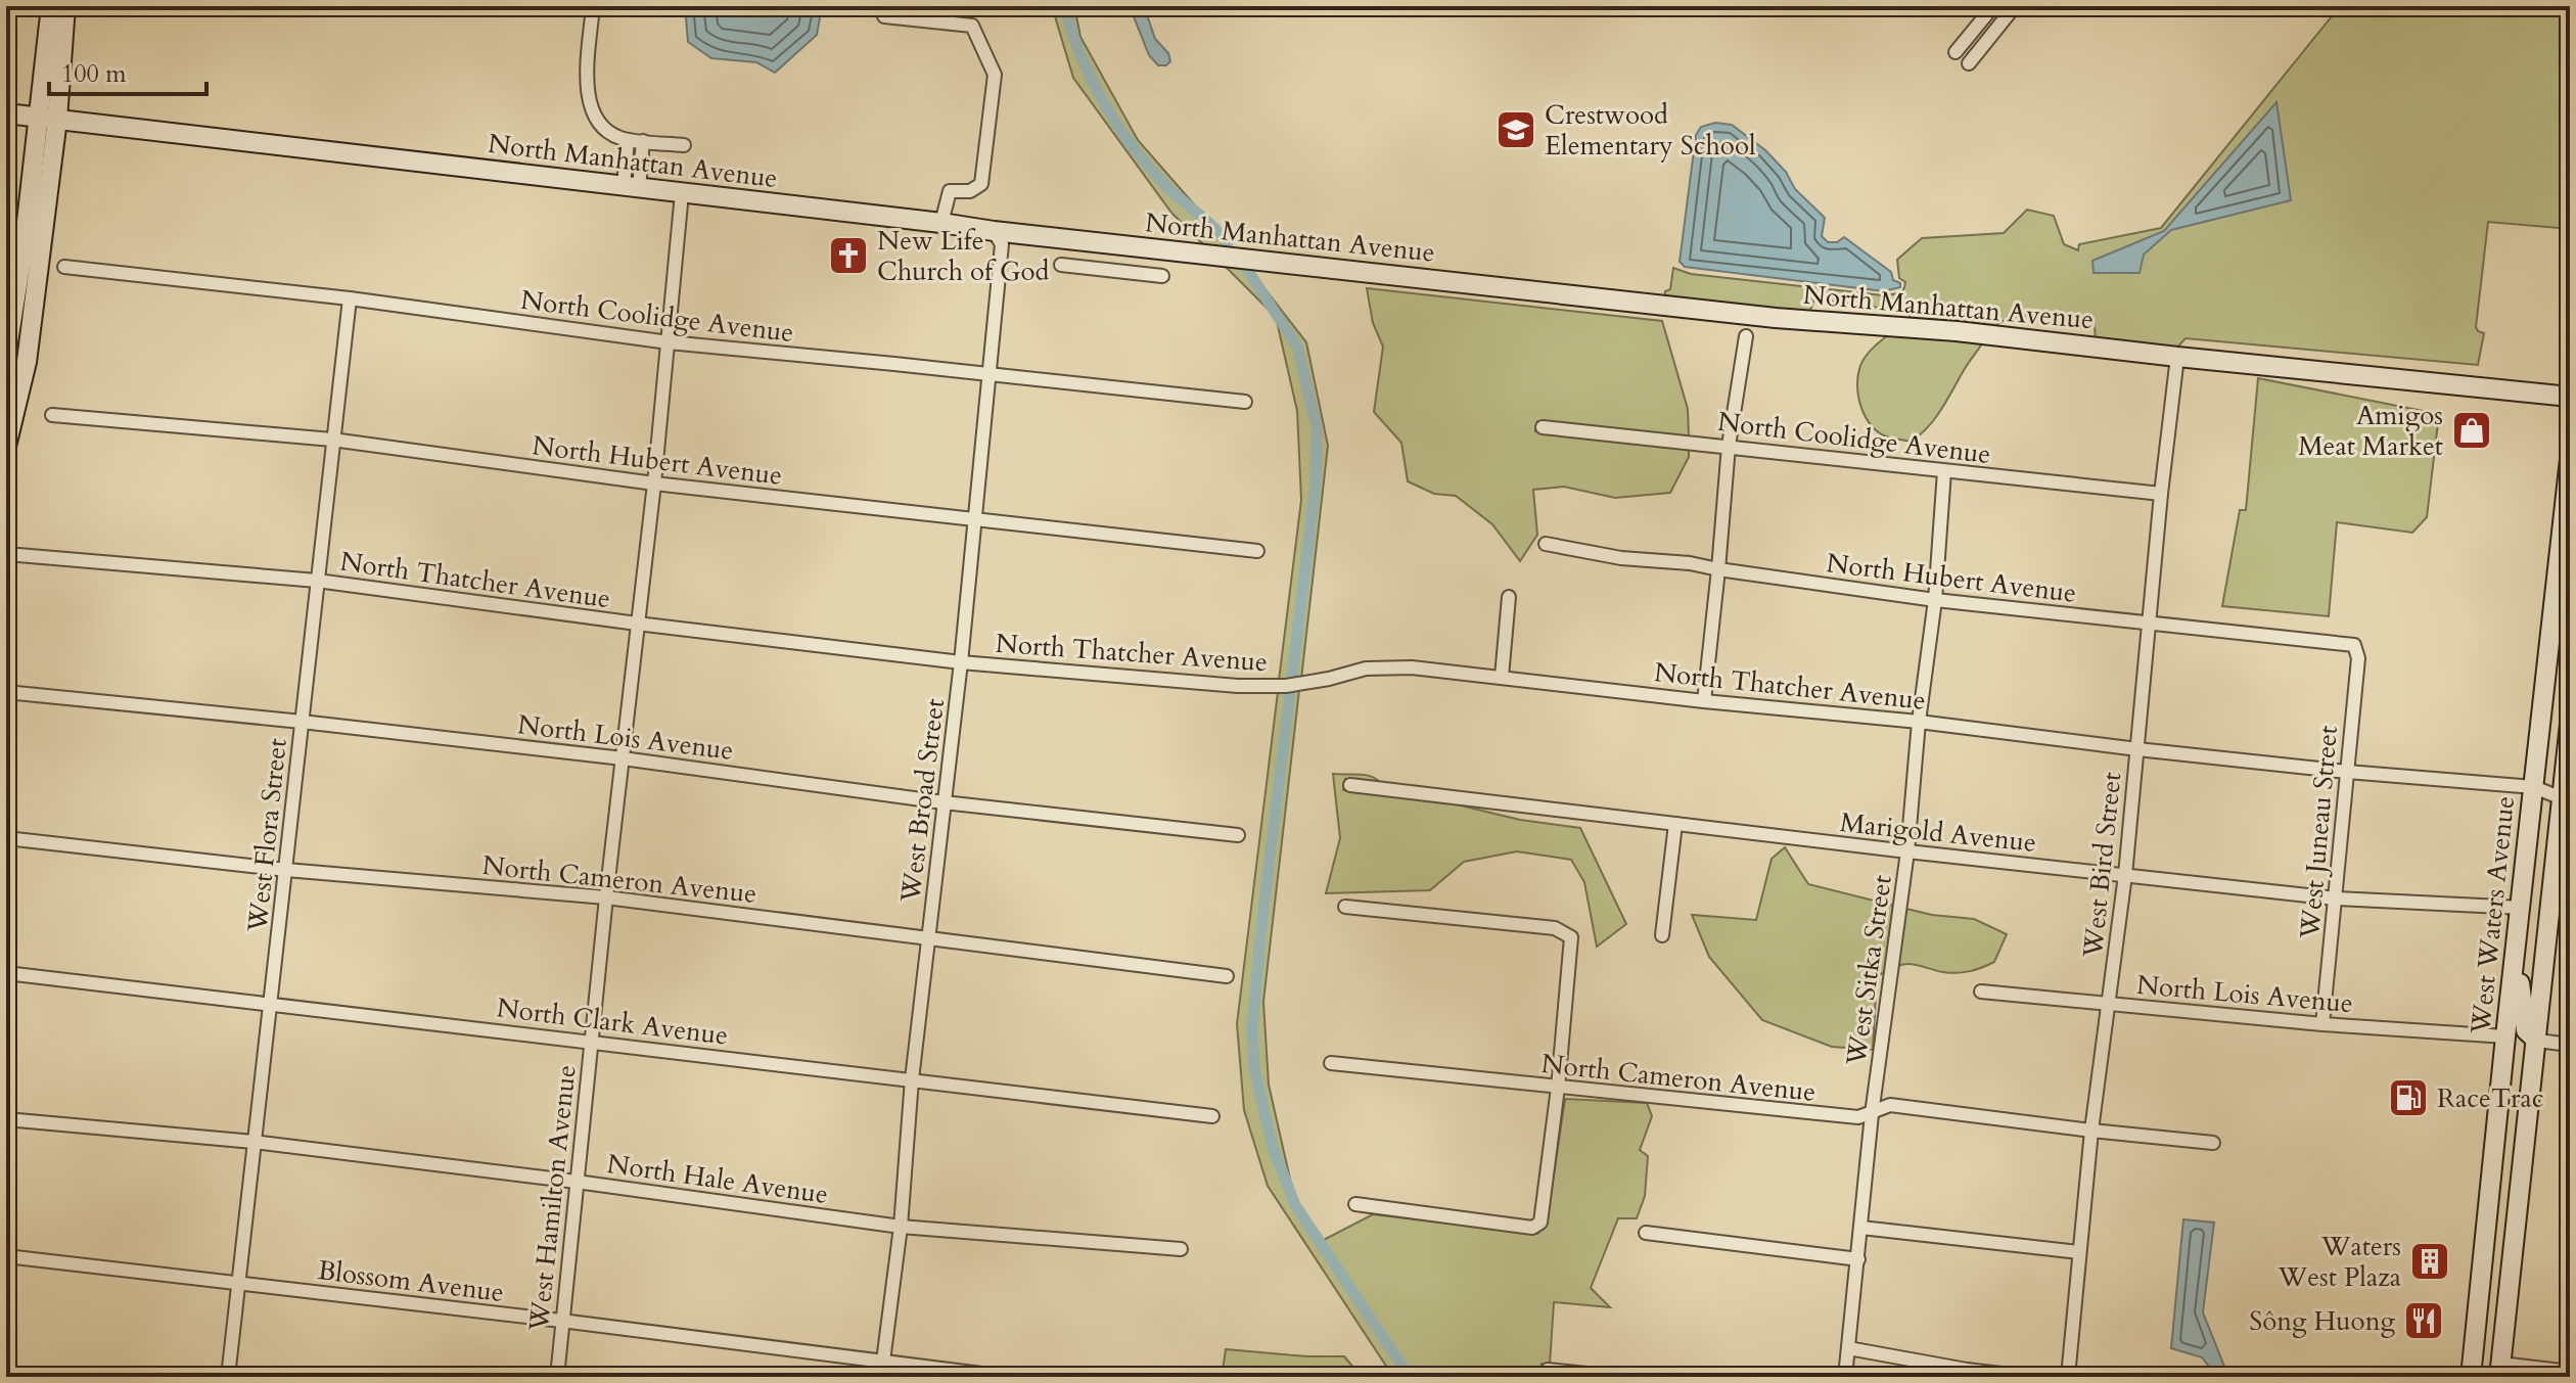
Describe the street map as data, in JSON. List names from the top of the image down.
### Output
{
  "streets": {
    "street": [
      "North Manhattan Avenue",
      "North Coolidge Avenue",
      "North Hubert Avenue",
      "North Thatcher Avenue",
      "North Lois Avenue",
      "West Broad Street",
      "Marigold Avenue",
      "West Juneau Street",
      "West Flora Street",
      "West Bird Street",
      "North Cameron Avenue",
      "West Waters Avenue",
      "West Sitka Street",
      "North Clark Avenue",
      "North Hale Avenue",
      "West Hamilton Avenue",
      "Blossom Avenue"
    ]
  },
  "crossings": [
    ["North Manhattan Avenue", "West Broad Street"],
    ["North Manhattan Avenue", "West Bird Street"],
    ["North Manhattan Avenue", "West Hamilton Avenue"],
    ["North Coolidge Avenue", "West Broad Street"],
    ["North Coolidge Avenue", "West Flora Street"],
    ["North Coolidge Avenue", "West Bird Street"],
    ["North Coolidge Avenue", "West Sitka Street"],
    ["North Coolidge Avenue", "West Hamilton Avenue"],
    ["North Hubert Avenue", "West Broad Street"],
    ["North Hubert Avenue", "West Juneau Street"],
    ["North Hubert Avenue", "West Flora Street"],
    ["North Hubert Avenue", "West Bird Street"],
    ["North Hubert Avenue", "West Sitka Street"],
    ["North Hubert Avenue", "West Hamilton Avenue"],
    ["North Thatcher Avenue", "West Broad Street"],
    ["North Thatcher Avenue", "West Juneau Street"],
    ["North Thatcher Avenue", "West Flora Street"],
    ["North Thatcher Avenue", "West Bird Street"],
    ["North Thatcher Avenue", "West Waters Avenue"],
    ["North Thatcher Avenue", "West Sitka Street"],
    ["North Thatcher Avenue", "West Hamilton Avenue"],
    ["North Lois Avenue", "West Broad Street"],
    ["North Lois Avenue", "West Juneau Street"],
    ["North Lois Avenue", "West Flora Street"],
    ["North Lois Avenue", "West Bird Street"],
    ["North Lois Avenue", "West Waters Avenue"],
    ["North Lois Avenue", "West Hamilton Avenue"],
    ["West Broad Street", "North Cameron Avenue"],
    ["West Broad Street", "North Clark Avenue"],
    ["West Broad Street", "North Hale Avenue"],
    ["West Broad Street", "Blossom Avenue"],
    ["Marigold Avenue", "West Juneau Street"],
    ["Marigold Avenue", "West Bird Street"],
    ["Marigold Avenue", "West Waters Avenue"],
    ["Marigold Avenue", "West Sitka Street"],
    ["West Flora Street", "North Cameron Avenue"],
    ["West Flora Street", "North Clark Avenue"],
    ["West Flora Street", "North Hale Avenue"],
    ["West Flora Street", "Blossom Avenue"],
    ["West Bird Street", "North Cameron Avenue"],
    ["North Cameron Avenue", "West Sitka Street"],
    ["North Cameron Avenue", "West Hamilton Avenue"],
    ["North Clark Avenue", "West Hamilton Avenue"],
    ["North Hale Avenue", "West Hamilton Avenue"],
    ["West Hamilton Avenue", "Blossom Avenue"]
  ],
  "places": {
    "school or university": ["Crestwood Elementary School"],
    "church": ["New Life Church of God"],
    "shop": ["Amigos Meat Market"],
    "fuel station": ["RaceTrac"],
    "building": ["Waters West Plaza"],
    "restaurant": ["Sông Huong"]
  },
  "scale_bar": "100 m"
}
